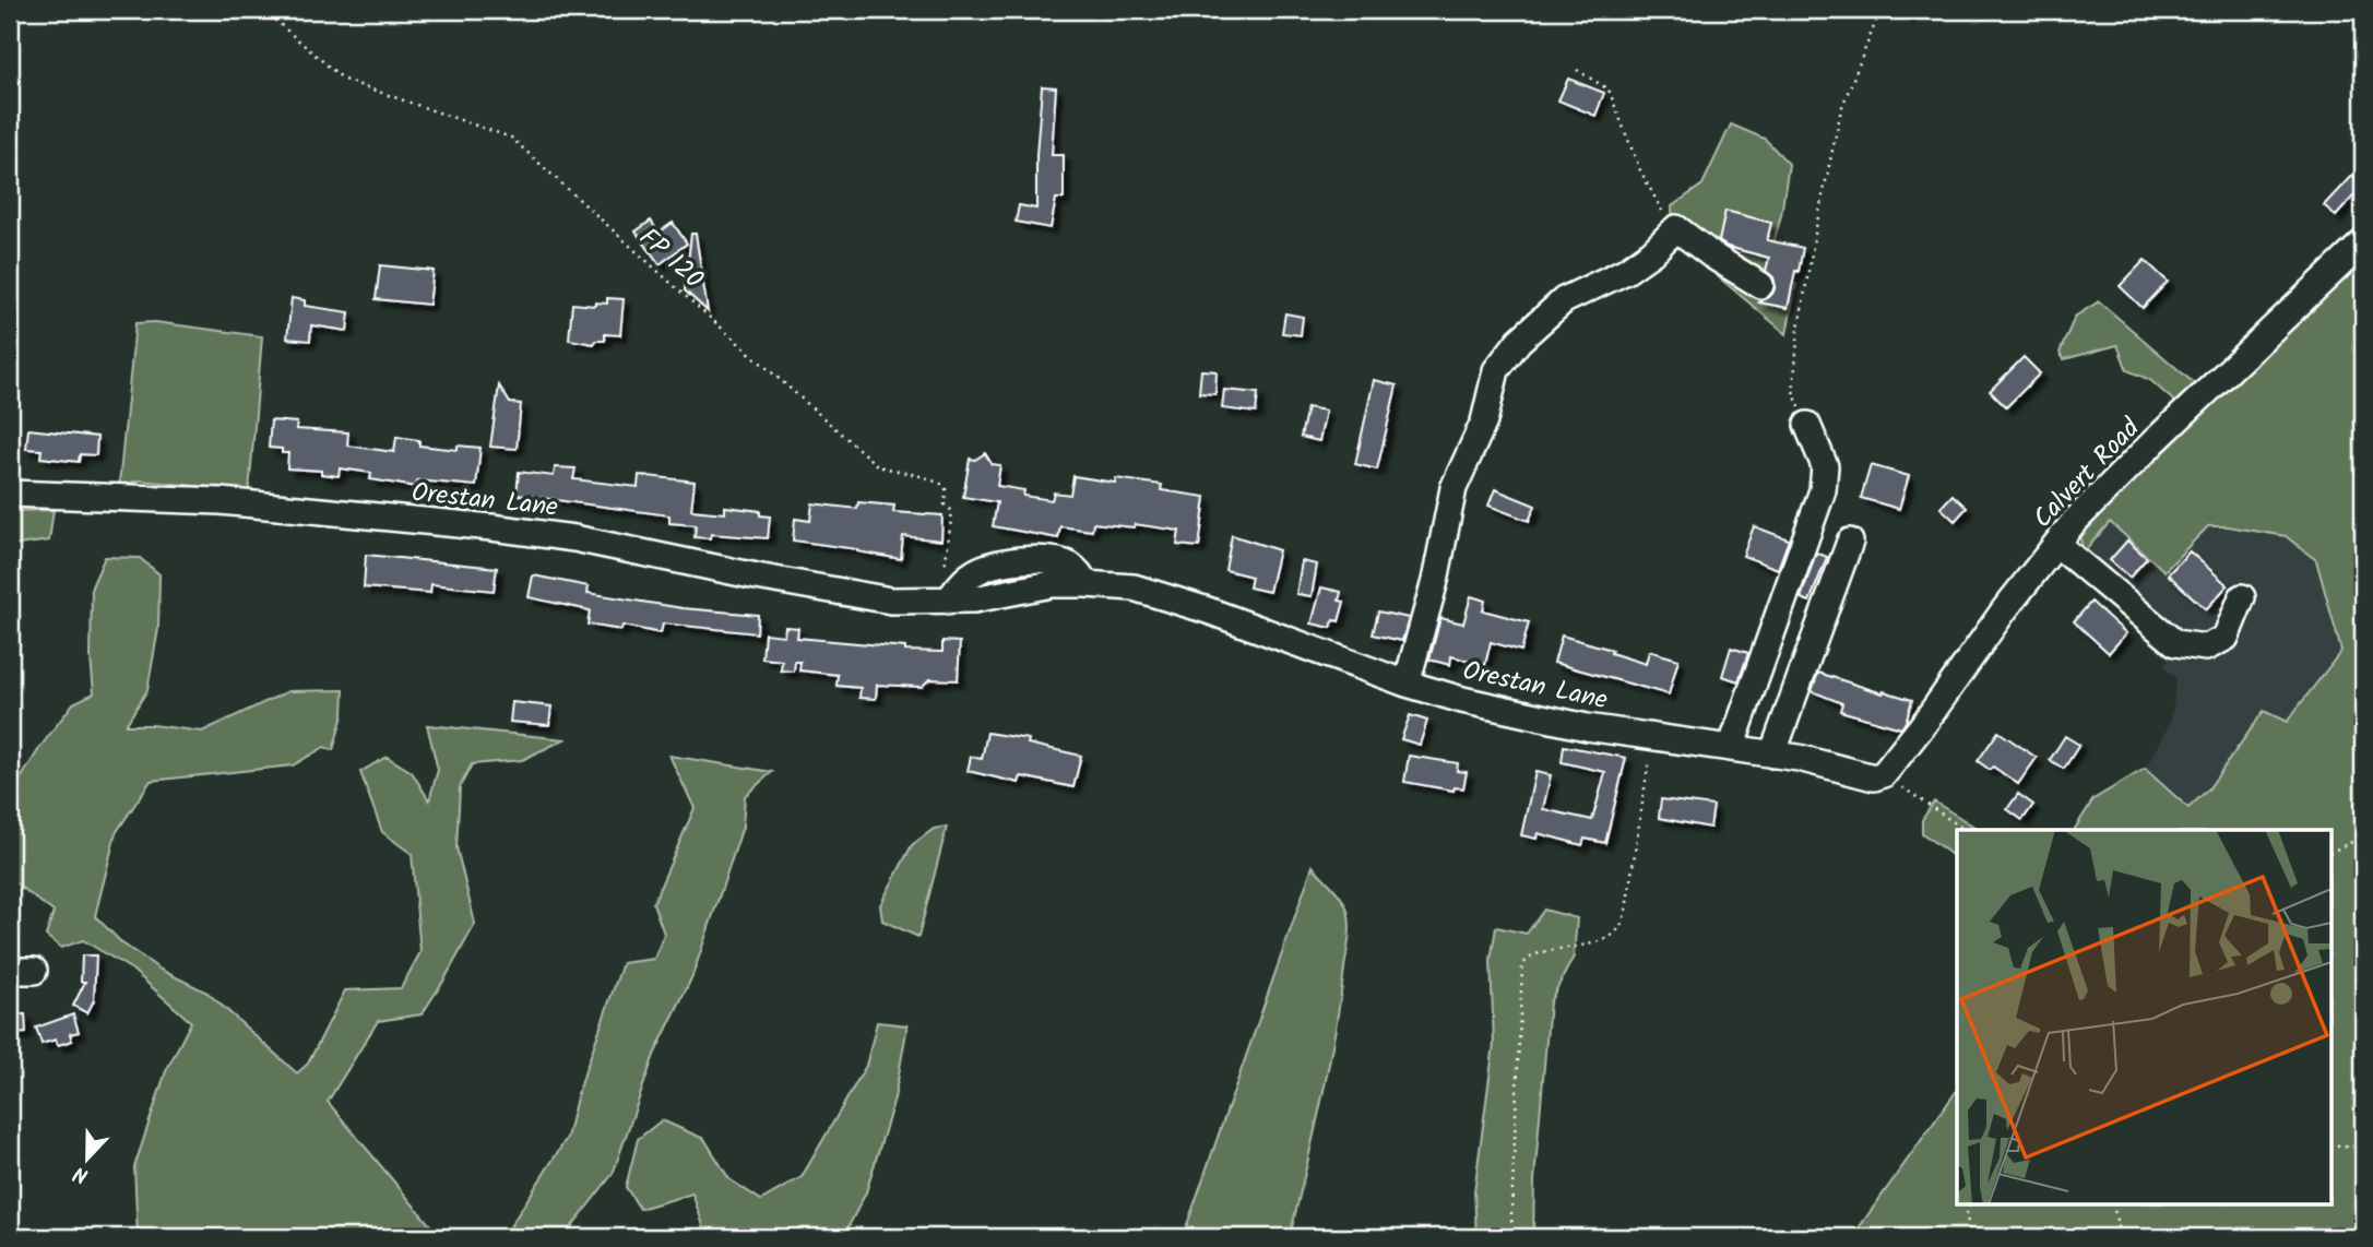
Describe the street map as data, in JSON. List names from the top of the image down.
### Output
{
  "streets": {
    "street": ["Calvert Road", "Orestan Lane"],
    "path": ["FP 120"]
  },
  "crossings": [
    ["FP 120", "Orestan Lane"],
    ["Calvert Road", "Orestan Lane"]
  ],
  "north": "bottom"
}
